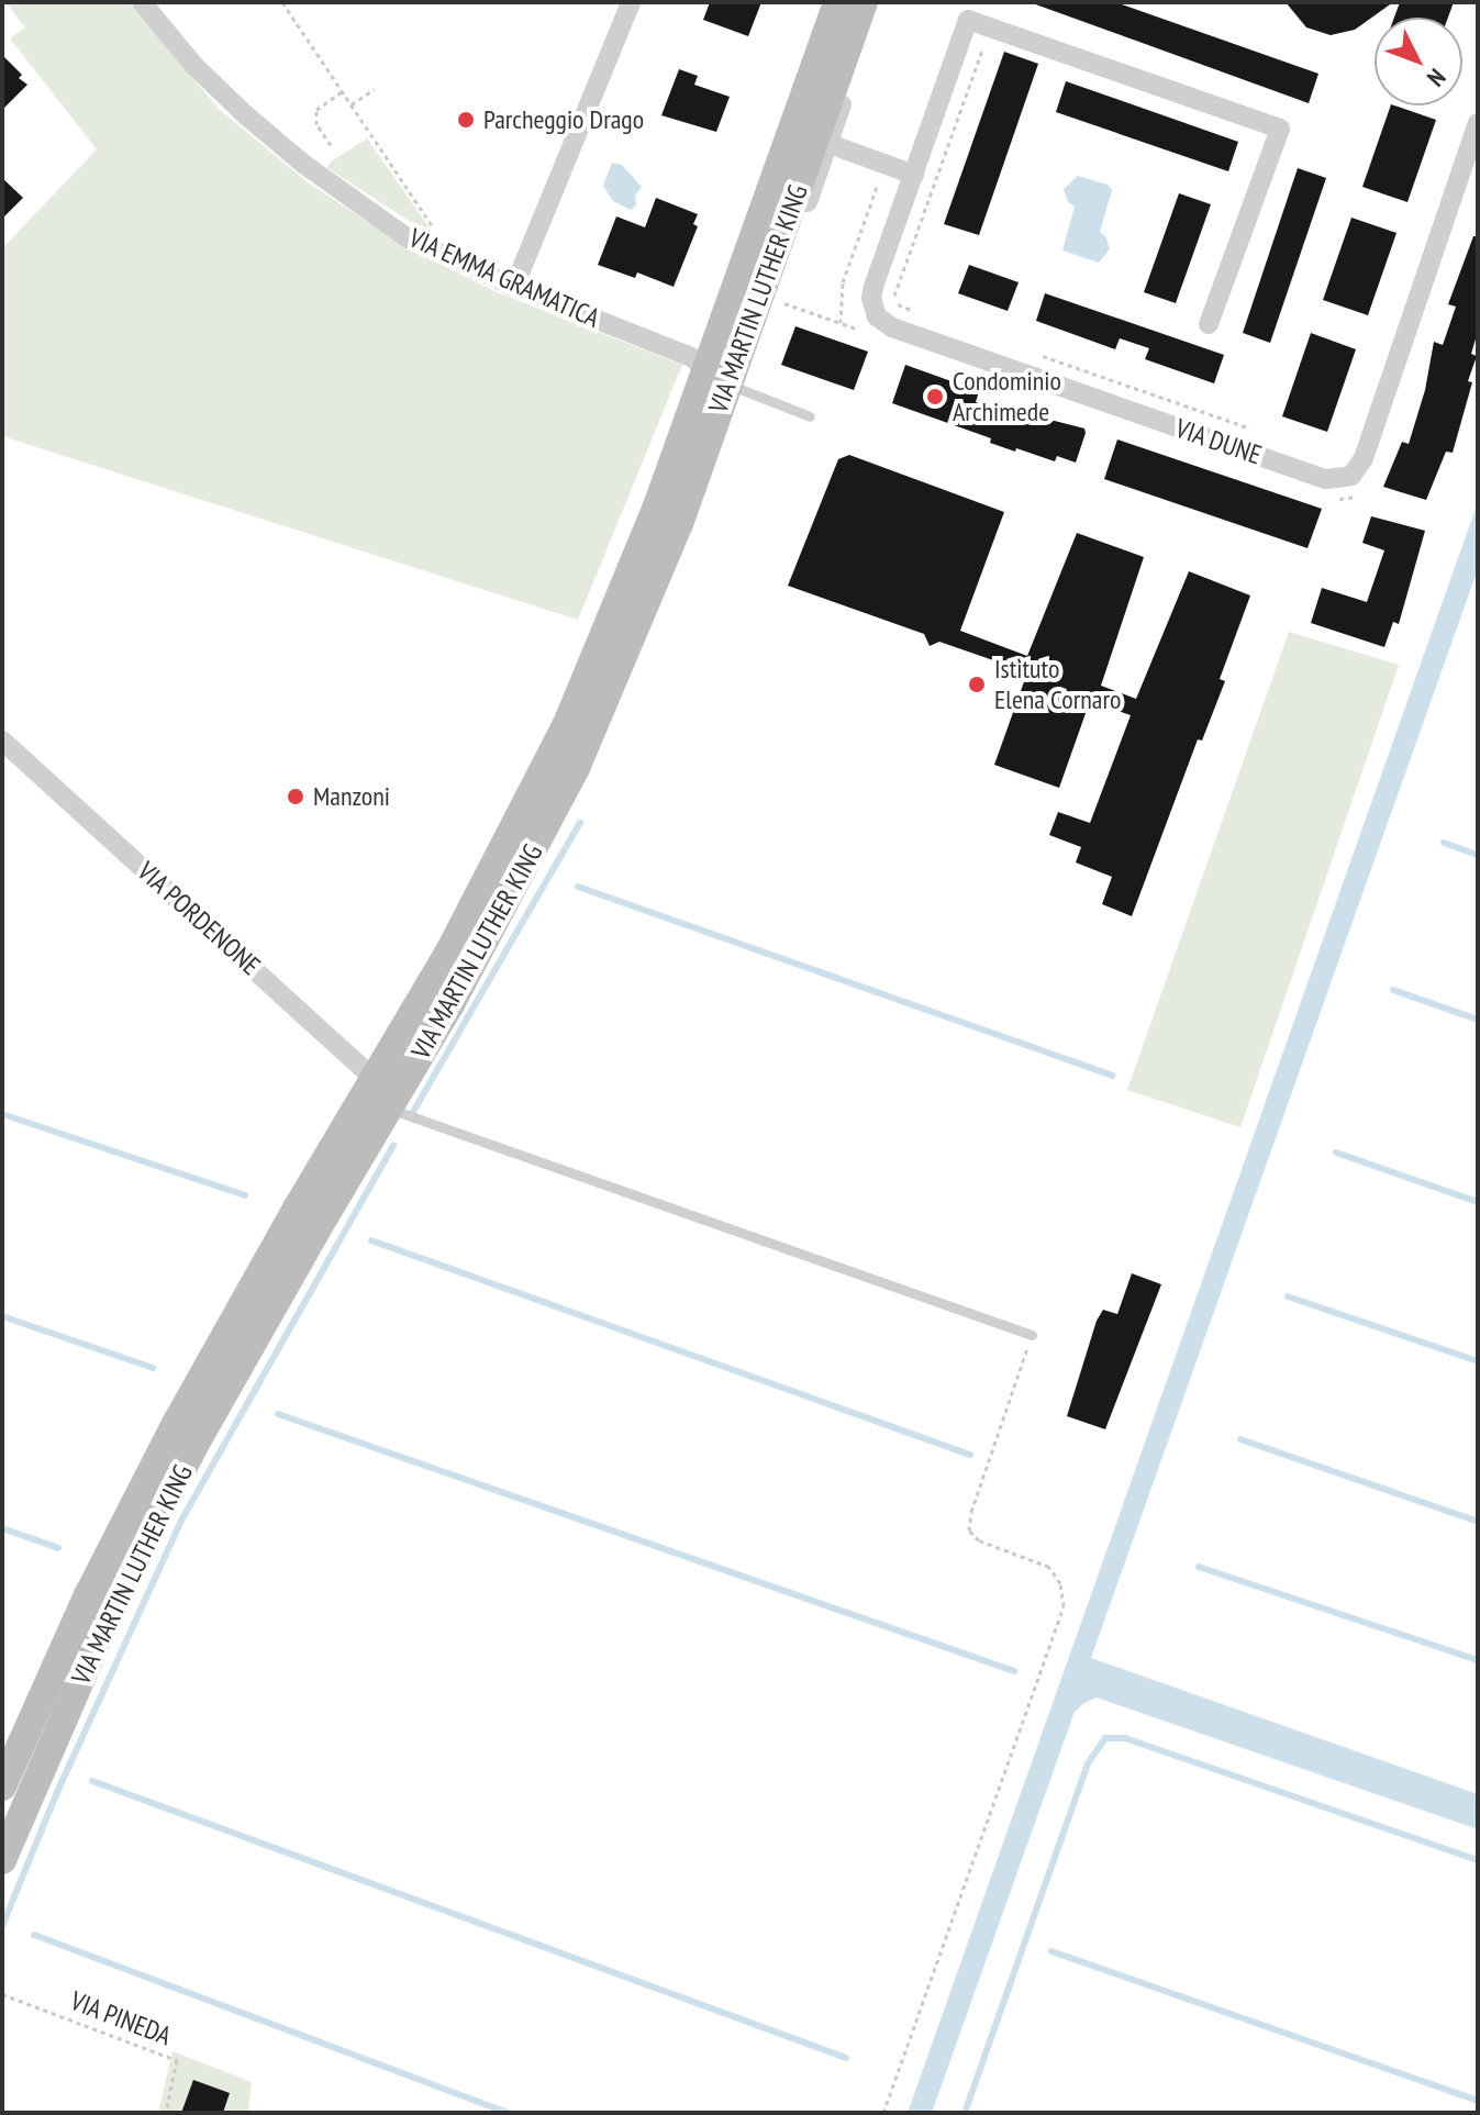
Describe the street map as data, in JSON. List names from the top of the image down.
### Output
{
  "streets": {
    "main road": ["VIA MARTIN LUTHER KING"],
    "street": ["VIA EMMA GRAMATICA", "VIA DUNE", "VIA PORDENONE"],
    "path": ["VIA PINEDA"]
  },
  "crossings": [
    ["VIA EMMA GRAMATICA", "VIA MARTIN LUTHER KING"],
    ["VIA MARTIN LUTHER KING", "VIA PORDENONE"]
  ],
  "places": [
    "Parcheggio Drago",
    "Condominio Archimede",
    "Istituto Elena Cornaro",
    "Manzoni"
  ],
  "north": "bottom right"
}
